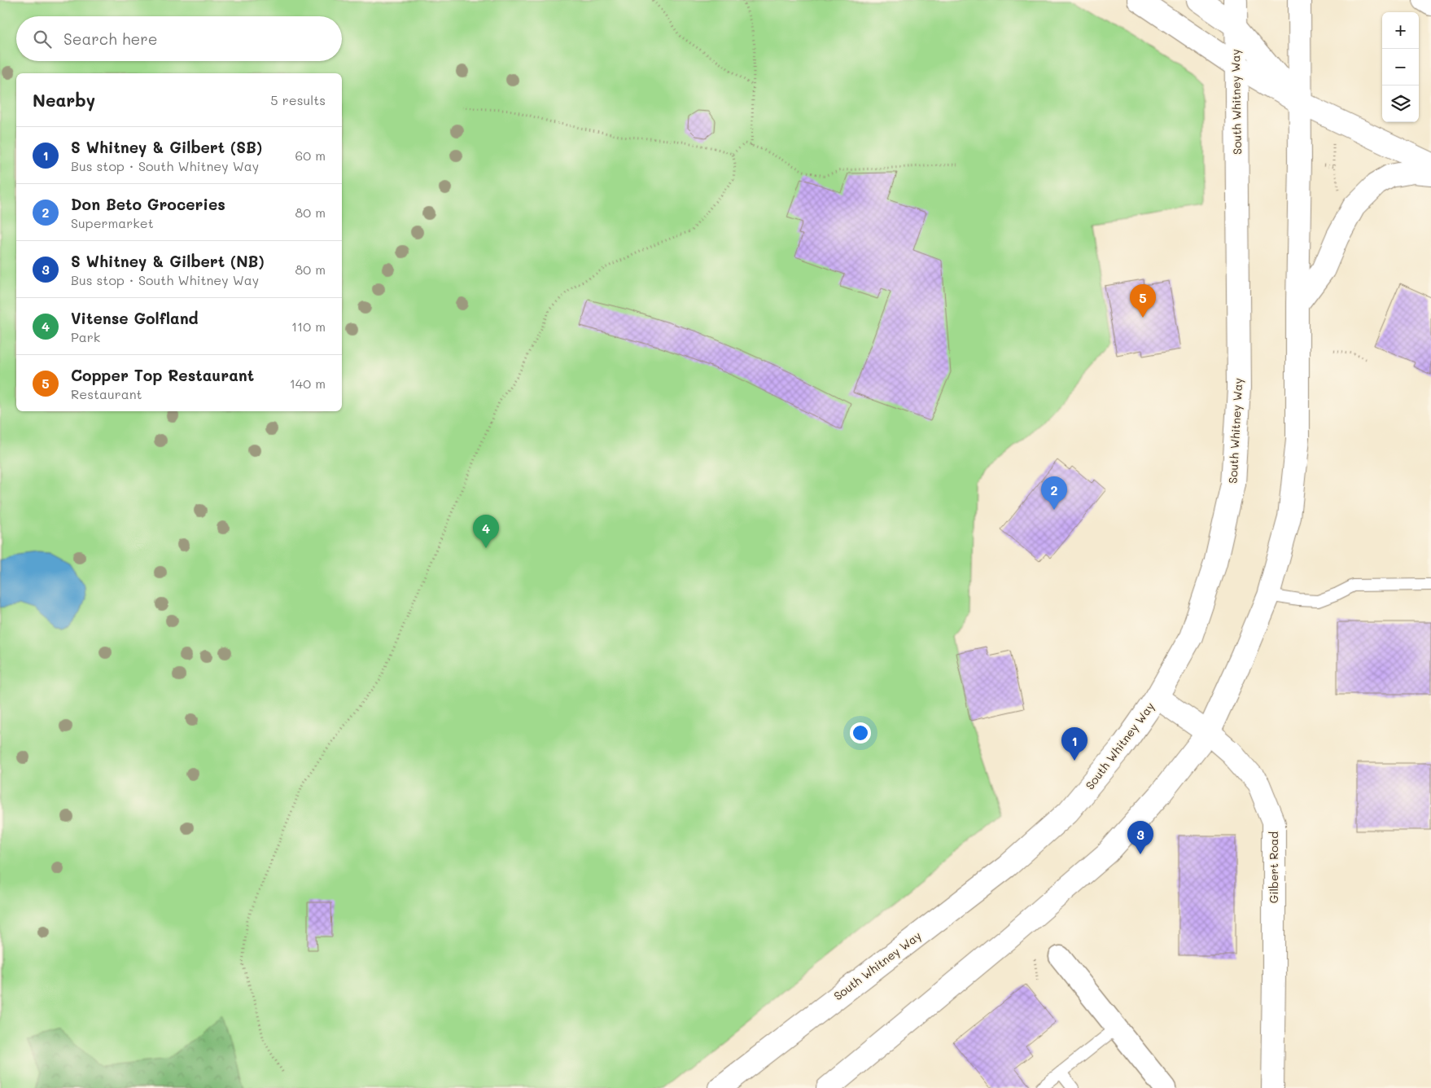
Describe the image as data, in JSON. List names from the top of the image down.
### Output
{
  "streets": {
    "main road": ["South Whitney Way", "Gilbert Road"]
  },
  "crossings": [
    ["South Whitney Way", "Gilbert Road"]
  ],
  "page": {
    "map_buttons": ["+", "−"],
    "search": "Search here",
    "heading": ["Nearby", "5 results"],
    "list": [
      {
        "mark": "1",
        "name": "S Whitney & Gilbert (SB)",
        "note": "Bus stop · South Whitney Way",
        "value": "60 m"
      },
      {
        "mark": "2",
        "name": "Don Beto Groceries",
        "note": "Supermarket",
        "value": "80 m"
      },
      {
        "mark": "3",
        "name": "S Whitney & Gilbert (NB)",
        "note": "Bus stop · South Whitney Way",
        "value": "80 m"
      },
      {
        "mark": "4",
        "name": "Vitense Golfland",
        "note": "Park",
        "value": "110 m"
      },
      {
        "mark": "5",
        "name": "Copper Top Restaurant",
        "note": "Restaurant",
        "value": "140 m"
      }
    ],
    "pins": [
      "5",
      "2",
      "4",
      "1",
      "3"
    ]
  }
}
